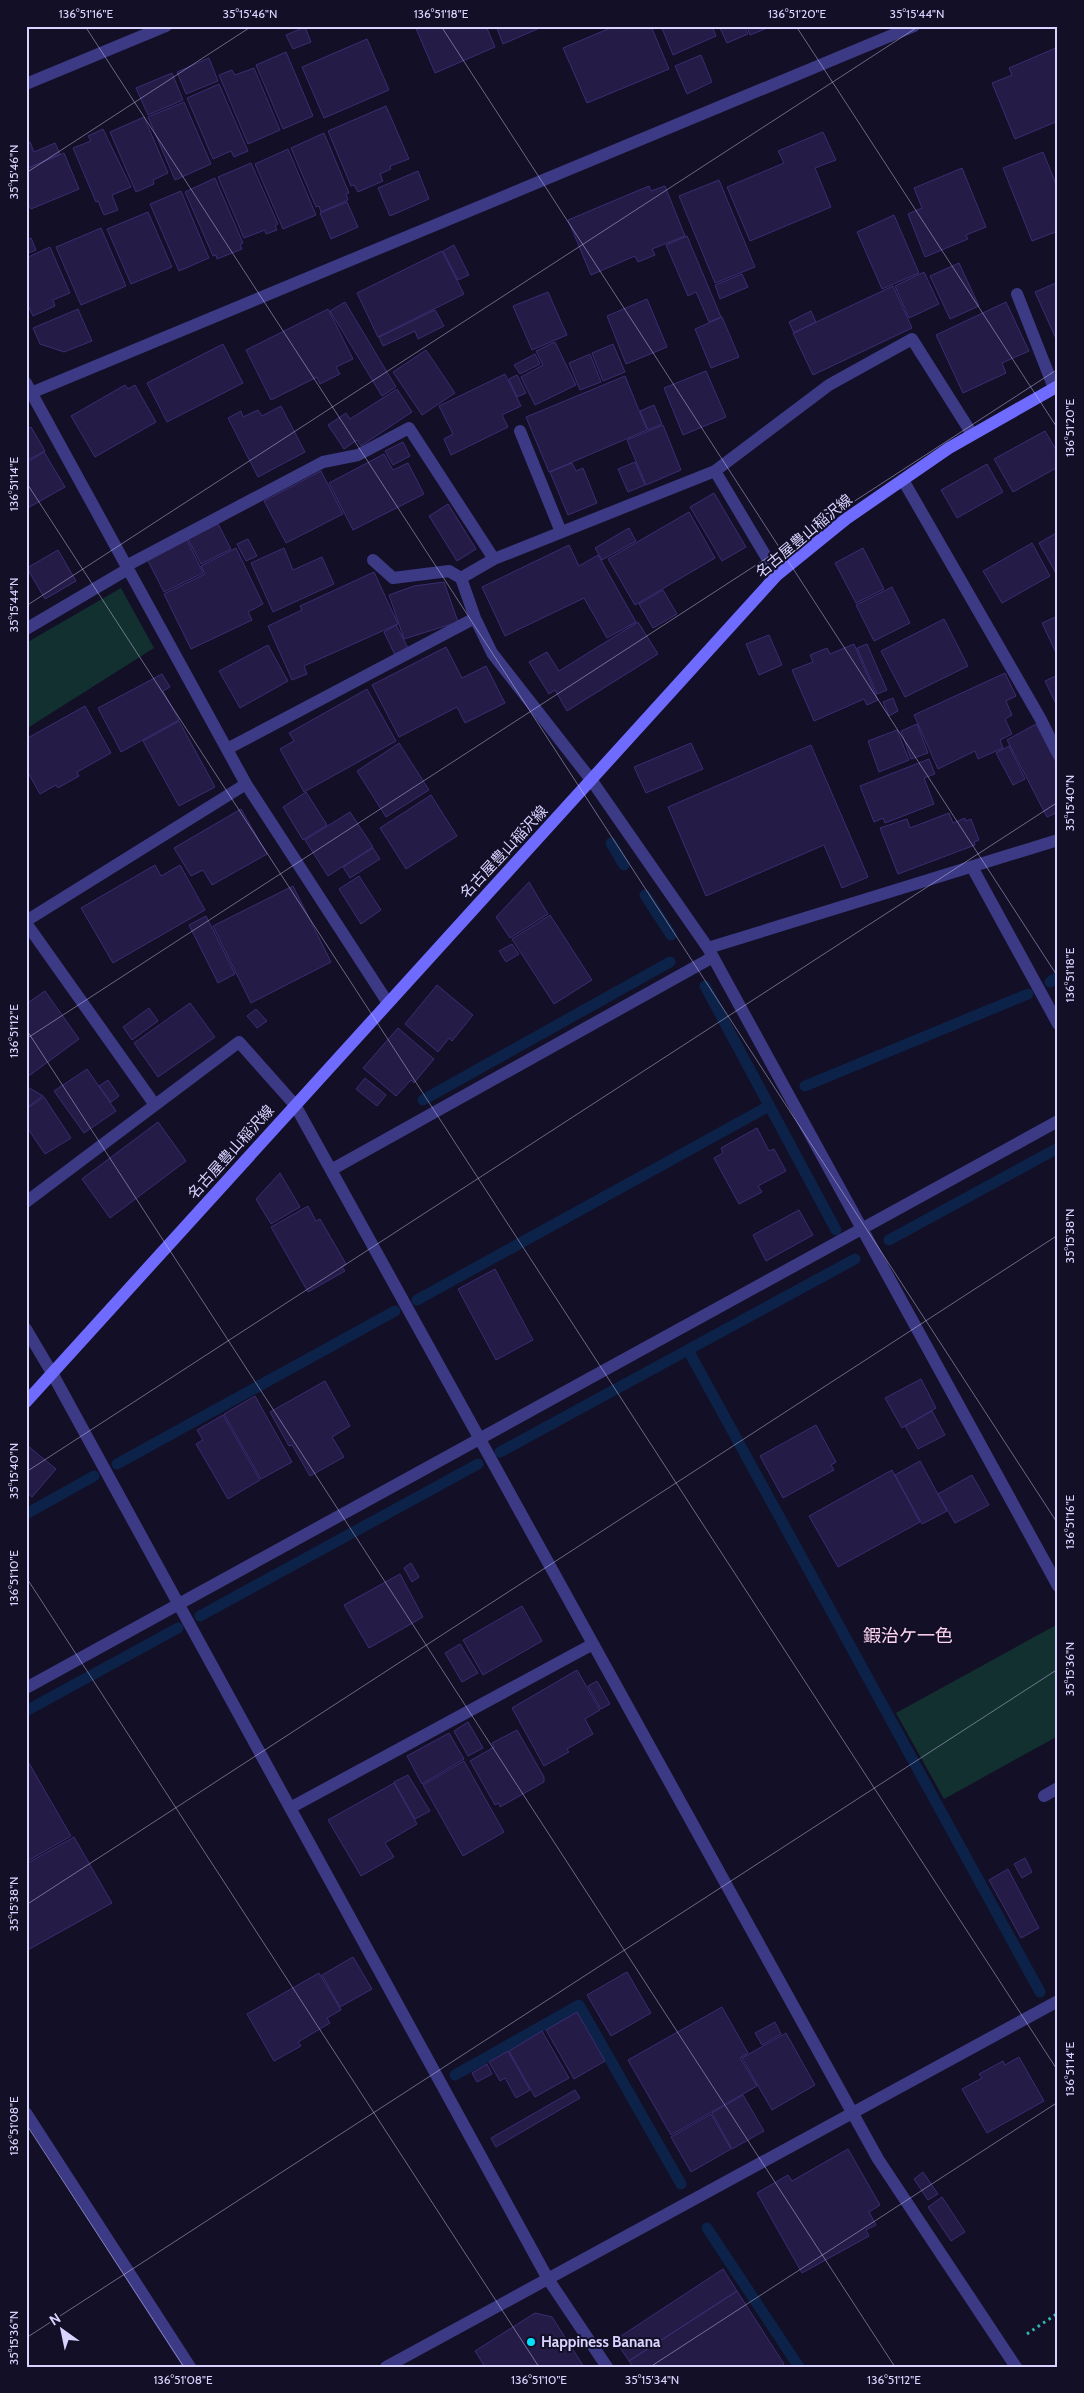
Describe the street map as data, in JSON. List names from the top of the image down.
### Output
{
  "streets": {
    "main road": ["名古屋豊山稲沢線"]
  },
  "districts": ["鍜治ケ一色"],
  "places": ["Happiness Banana"],
  "north": "top left",
  "coordinates": [
    "136°51'16\"E",
    "35°15'46\"N",
    "136°51'18\"E",
    "136°51'20\"E",
    "35°15'44\"N",
    "136°51'14\"E",
    "35°15'40\"N",
    "136°51'12\"E",
    "35°15'38\"N",
    "136°51'10\"E",
    "35°15'36\"N",
    "136°51'08\"E",
    "35°15'34\"N"
  ]
}
